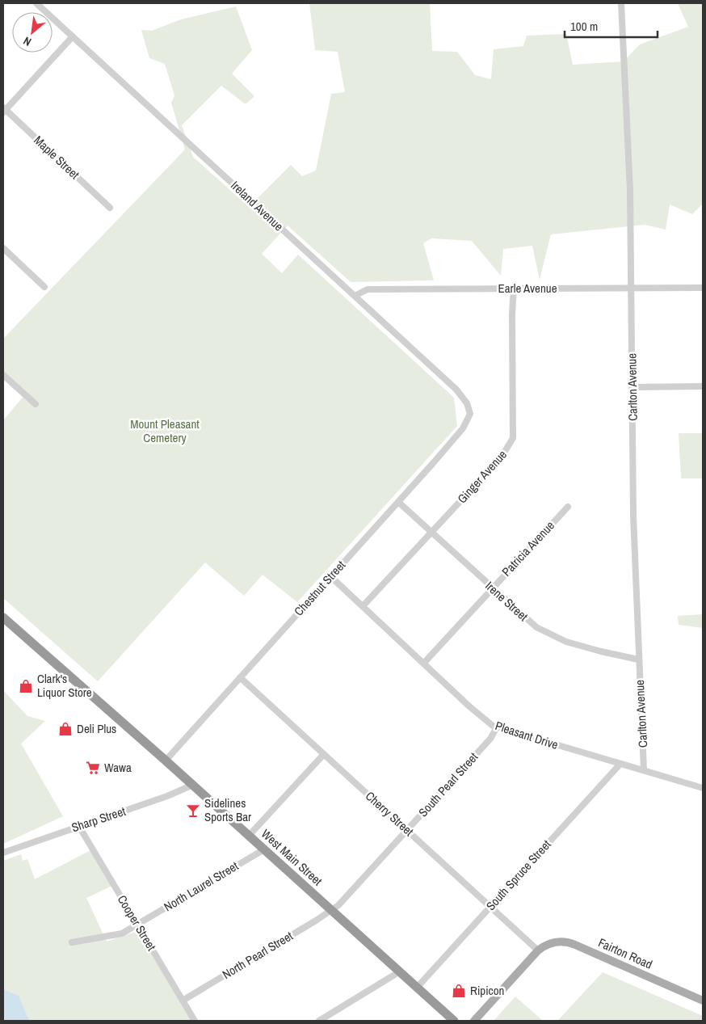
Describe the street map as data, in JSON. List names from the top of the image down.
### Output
{
  "streets": {
    "highway": ["West Main Street"],
    "main road": ["Fairton Road"],
    "street": [
      "Maple Street",
      "Ireland Avenue",
      "Earle Avenue",
      "Carlton Avenue",
      "Ginger Avenue",
      "Patricia Avenue",
      "Chestnut Street",
      "Irene Street",
      "Pleasant Drive",
      "South Pearl Street",
      "Cherry Street",
      "Sharp Street",
      "South Spruce Street",
      "North Laurel Street",
      "Cooper Street",
      "North Pearl Street"
    ]
  },
  "crossings": [
    ["Ireland Avenue", "Earle Avenue"],
    ["Ireland Avenue", "Chestnut Street"],
    ["Earle Avenue", "Carlton Avenue"],
    ["Earle Avenue", "Ginger Avenue"],
    ["Carlton Avenue", "Irene Street"],
    ["Carlton Avenue", "Pleasant Drive"],
    ["Ginger Avenue", "Irene Street"],
    ["Ginger Avenue", "Pleasant Drive"],
    ["Patricia Avenue", "Irene Street"],
    ["Patricia Avenue", "Pleasant Drive"],
    ["Chestnut Street", "Irene Street"],
    ["Chestnut Street", "Pleasant Drive"],
    ["Chestnut Street", "Cherry Street"],
    ["Chestnut Street", "West Main Street"],
    ["Pleasant Drive", "South Pearl Street"],
    ["Pleasant Drive", "South Spruce Street"],
    ["South Pearl Street", "Cherry Street"],
    ["South Pearl Street", "West Main Street"],
    ["South Pearl Street", "North Pearl Street"],
    ["Cherry Street", "South Spruce Street"],
    ["Cherry Street", "Fairton Road"],
    ["Sharp Street", "West Main Street"],
    ["Sharp Street", "Cooper Street"],
    ["West Main Street", "South Spruce Street"],
    ["West Main Street", "North Laurel Street"],
    ["West Main Street", "North Pearl Street"],
    ["North Laurel Street", "Cooper Street"],
    ["Cooper Street", "North Pearl Street"]
  ],
  "parks": ["Mount Pleasant Cemetery"],
  "places": {
    "shop": ["Clark's Liquor Store", "Deli Plus", "Ripicon"],
    "supermarket": ["Wawa"],
    "bar": ["Sidelines Sports Bar"]
  },
  "scale_bar": "100 m",
  "north": "bottom left"
}
